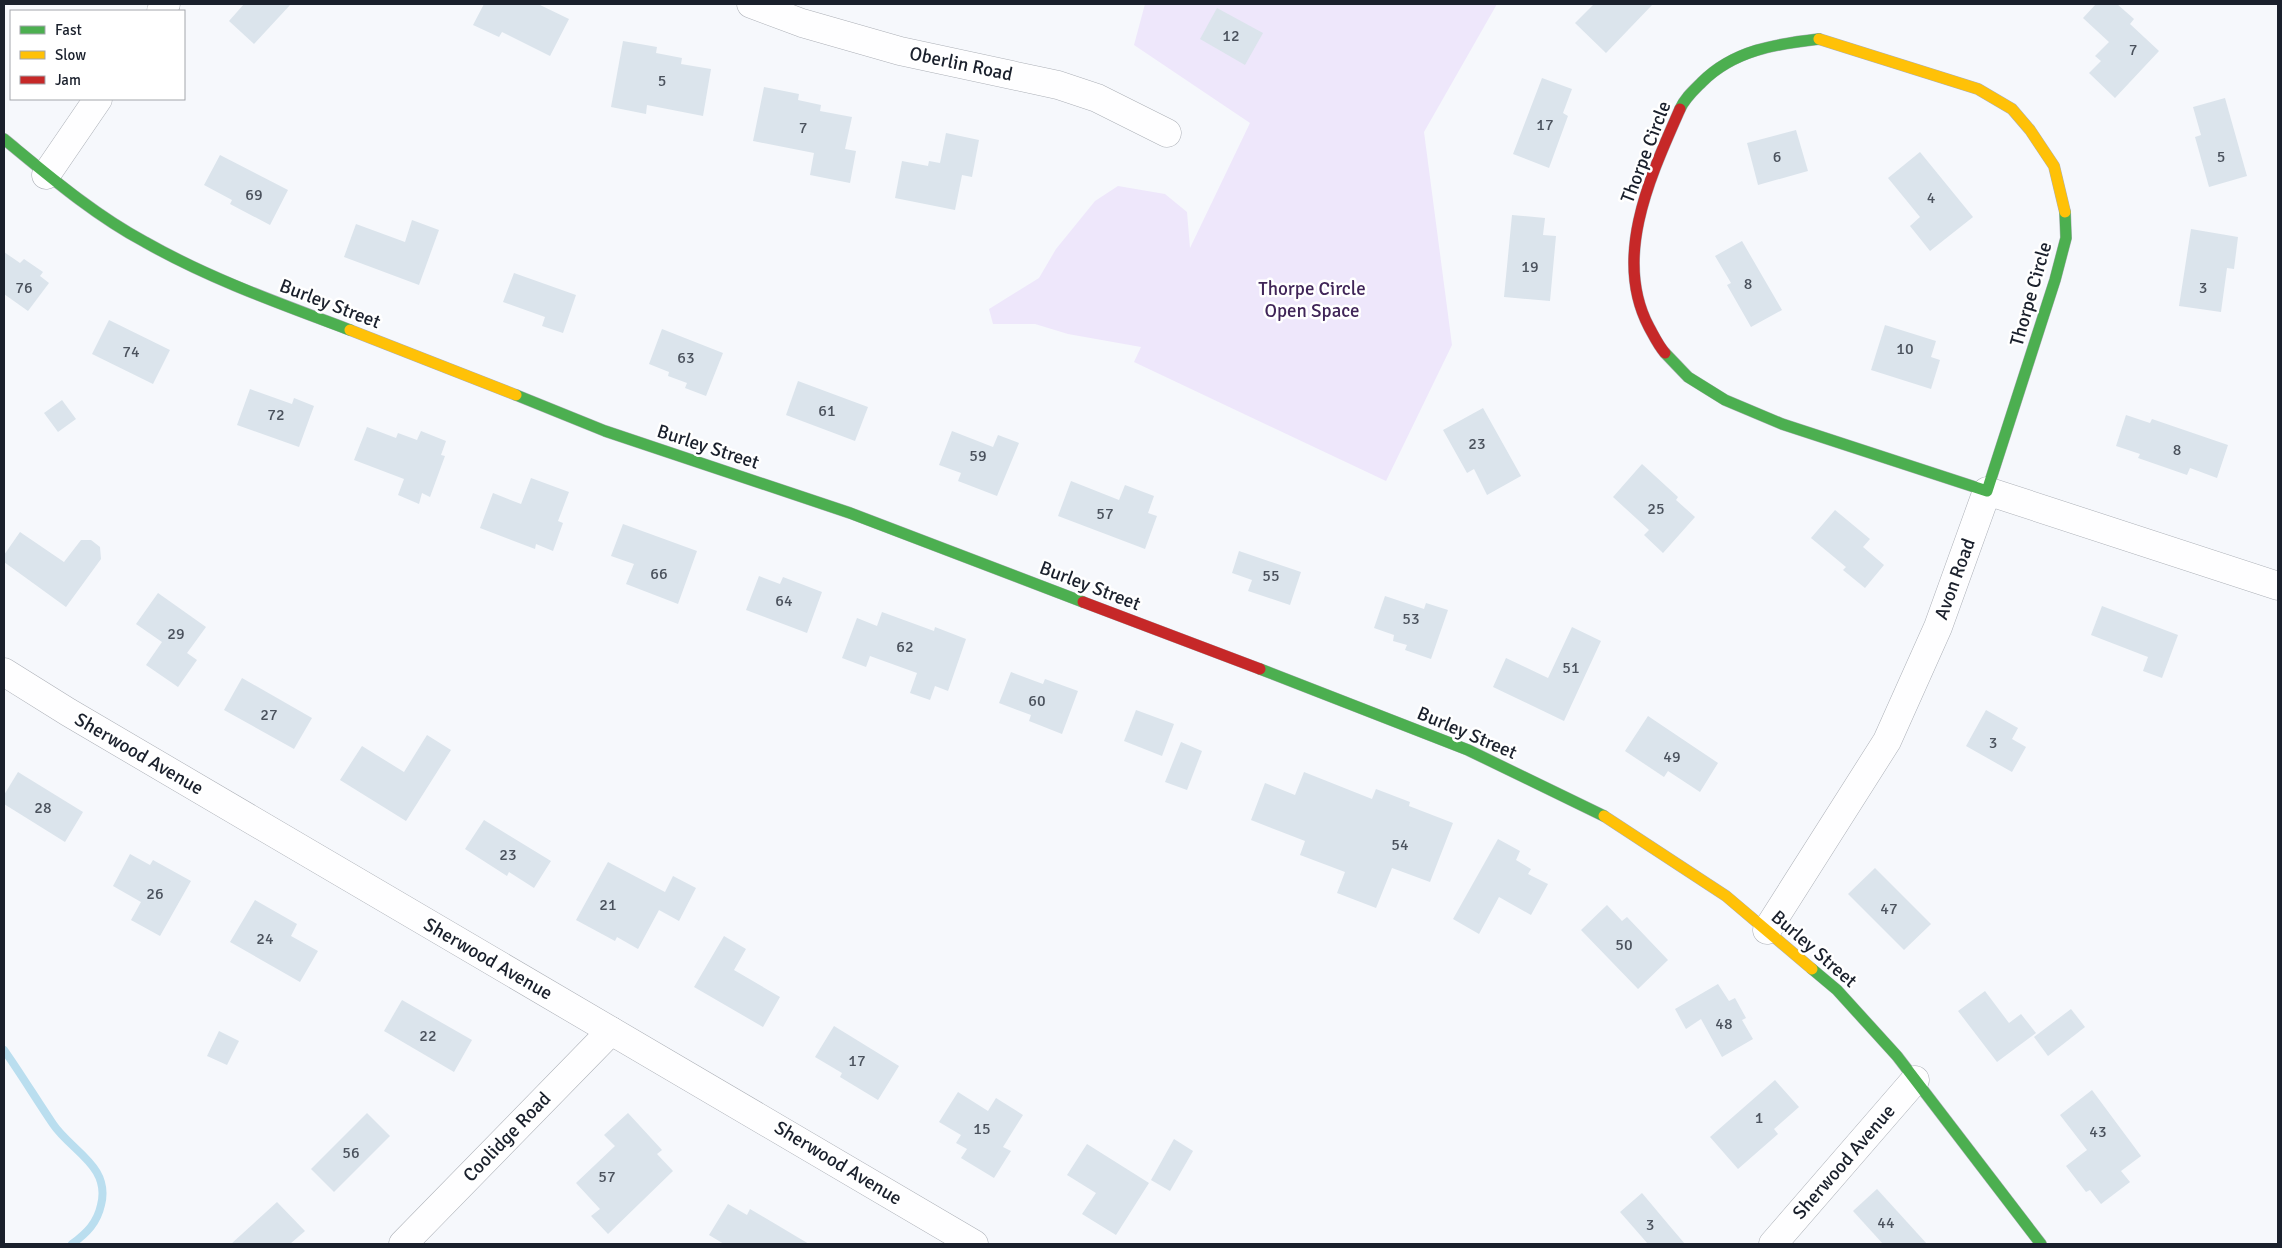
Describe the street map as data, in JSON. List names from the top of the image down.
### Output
{
  "streets": {
    "main road": ["Thorpe Circle", "Burley Street"],
    "street": [
      "Oberlin Road",
      "Avon Road",
      "Sherwood Avenue",
      "Coolidge Road"
    ]
  },
  "crossings": [
    ["Thorpe Circle", "Avon Road"],
    ["Burley Street", "Avon Road"],
    ["Burley Street", "Sherwood Avenue"],
    ["Sherwood Avenue", "Coolidge Road"]
  ],
  "parks": ["Thorpe Circle Open Space"],
  "house_numbers": [
    "12",
    "7",
    "5",
    "17",
    "7",
    "6",
    "5",
    "69",
    "4",
    "19",
    "8",
    "76",
    "3",
    "10",
    "74",
    "63",
    "61",
    "72",
    "23",
    "8",
    "59",
    "25",
    "57",
    "66",
    "55",
    "64",
    "53",
    "29",
    "62",
    "51",
    "60",
    "27",
    "3",
    "49",
    "28",
    "54",
    "23",
    "26",
    "21",
    "47",
    "24",
    "50",
    "48",
    "22",
    "17",
    "1",
    "15",
    "43",
    "56",
    "57",
    "44",
    "3"
  ],
  "legend": ["Fast", "Slow", "Jam"]
}
